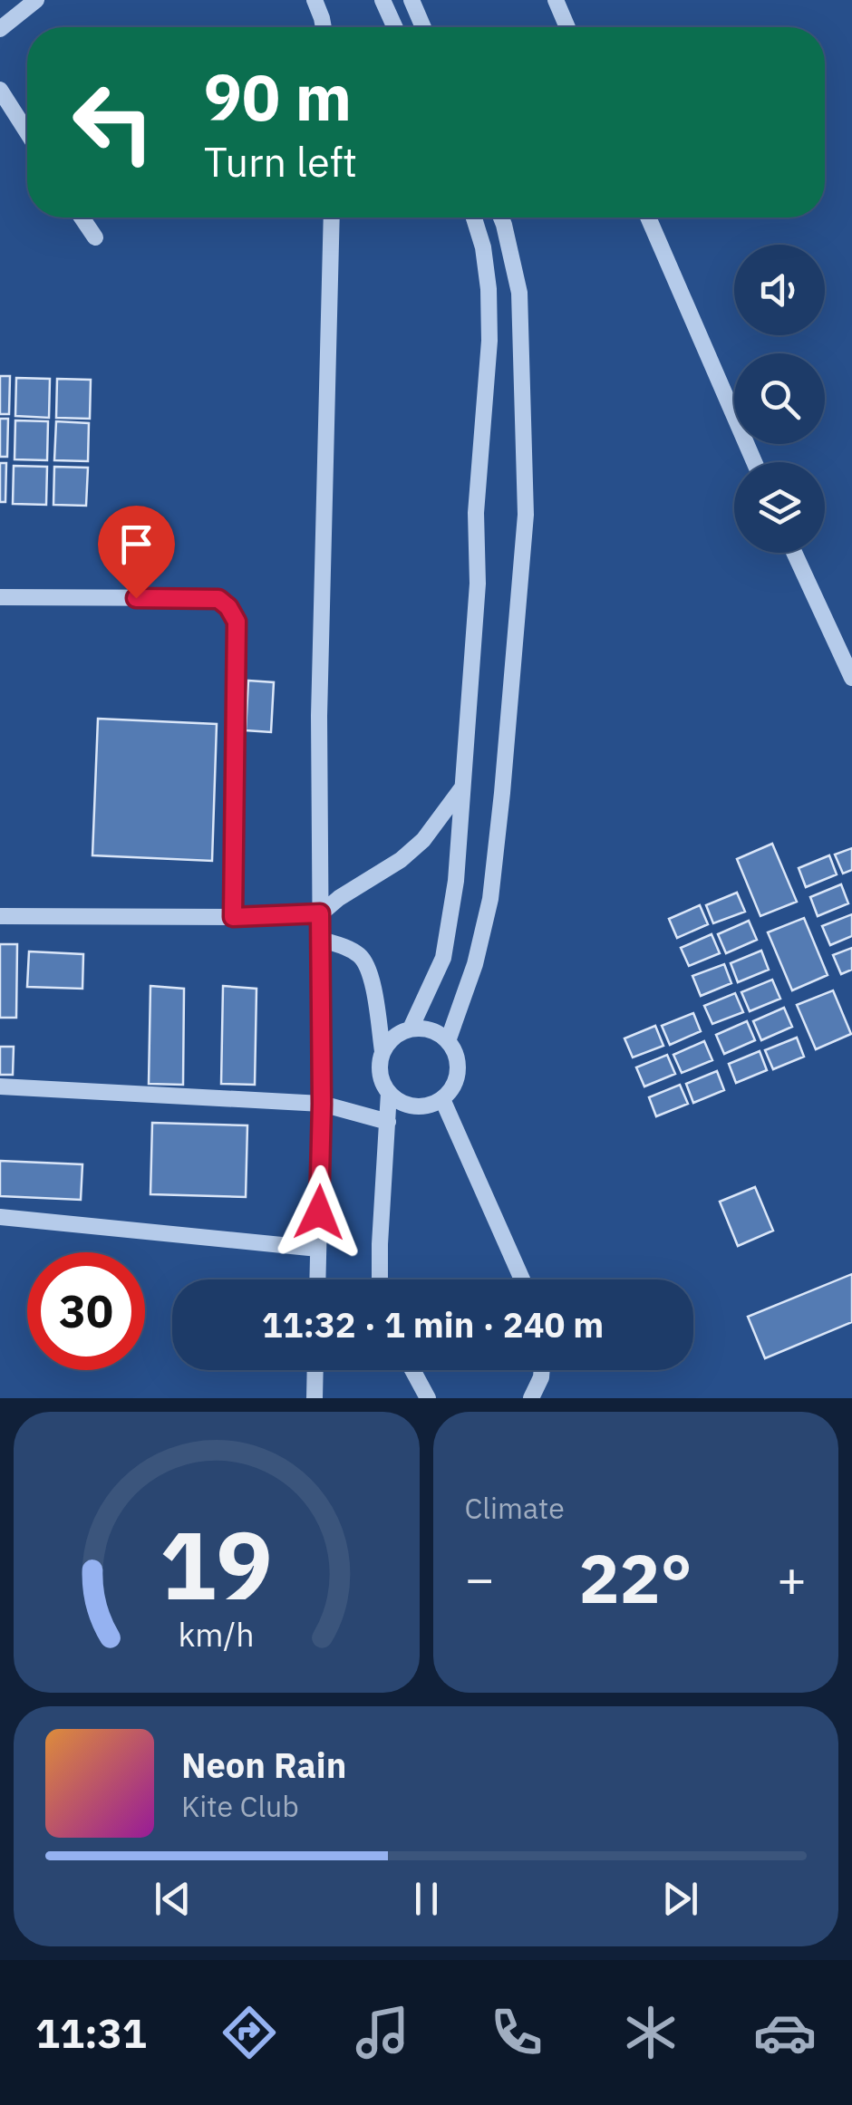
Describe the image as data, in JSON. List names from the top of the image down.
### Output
{
  "page": {
    "turn": ["90 m", "Turn left"],
    "limit": "30",
    "trip": "11:32 · 1 min · 240 m",
    "tile": "Climate",
    "heat": ["−", "22°", "+"],
    "song": ["Neon Rain", "Kite Club"],
    "tabs": "11:31",
    "gauge": ["19", "km/h"]
  }
}
